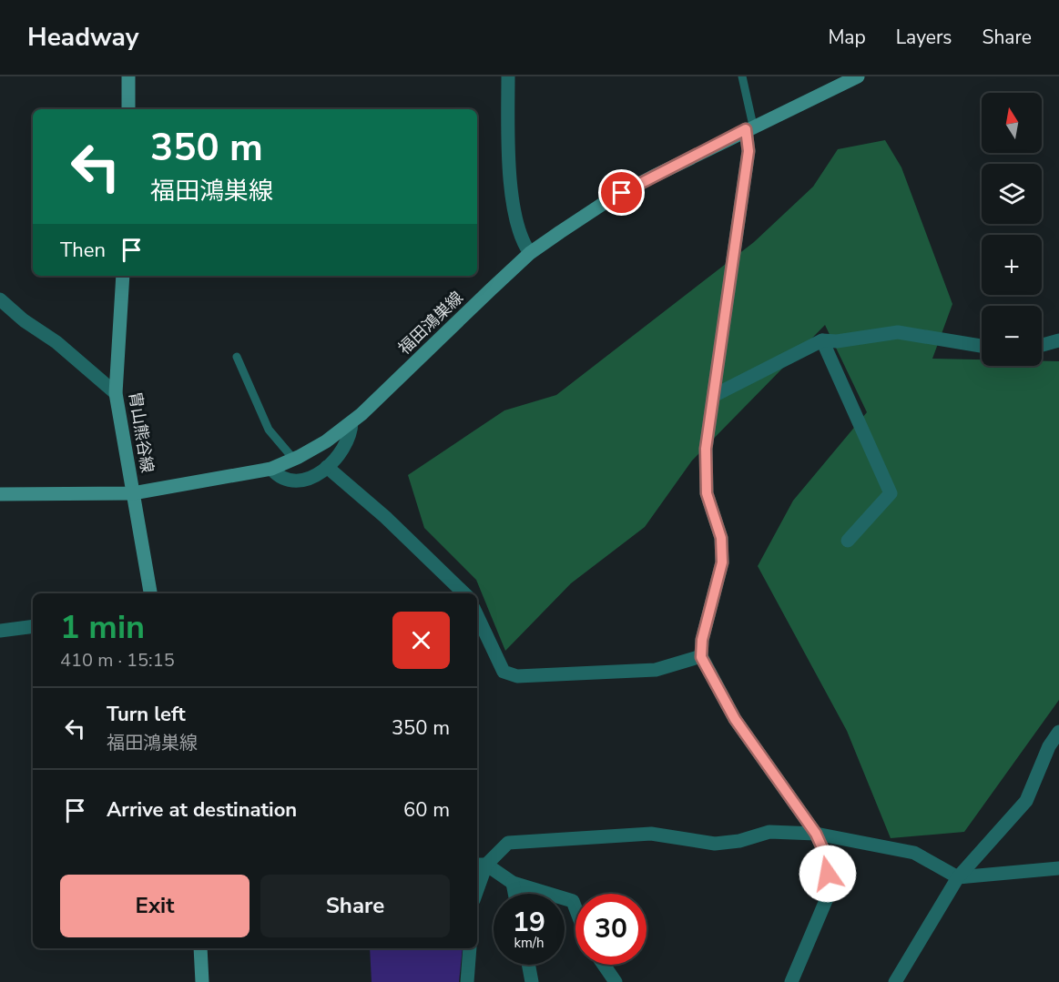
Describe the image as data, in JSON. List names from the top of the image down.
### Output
{
  "streets": {
    "main road": ["福田鴻巣線", "胄山熊谷線"]
  },
  "crossings": [
    ["福田鴻巣線", "胄山熊谷線"]
  ],
  "north": "top",
  "page": {
    "header": "Headway",
    "nav": ["Map", "Layers", "Share"],
    "map_buttons": ["+", "−"],
    "turn": ["350 m", "福田鴻巣線"],
    "then": "Then",
    "heading": ["1 min", "410 m · 15:15"],
    "list": [
      {
        "name": "Turn left",
        "note": "福田鴻巣線",
        "value": "350 m"
      },
      {
        "name": "Arrive at destination",
        "value": "60 m"
      }
    ],
    "buttons": ["Exit", "Share"],
    "speed": "19 km/h",
    "limit": "30"
  }
}
